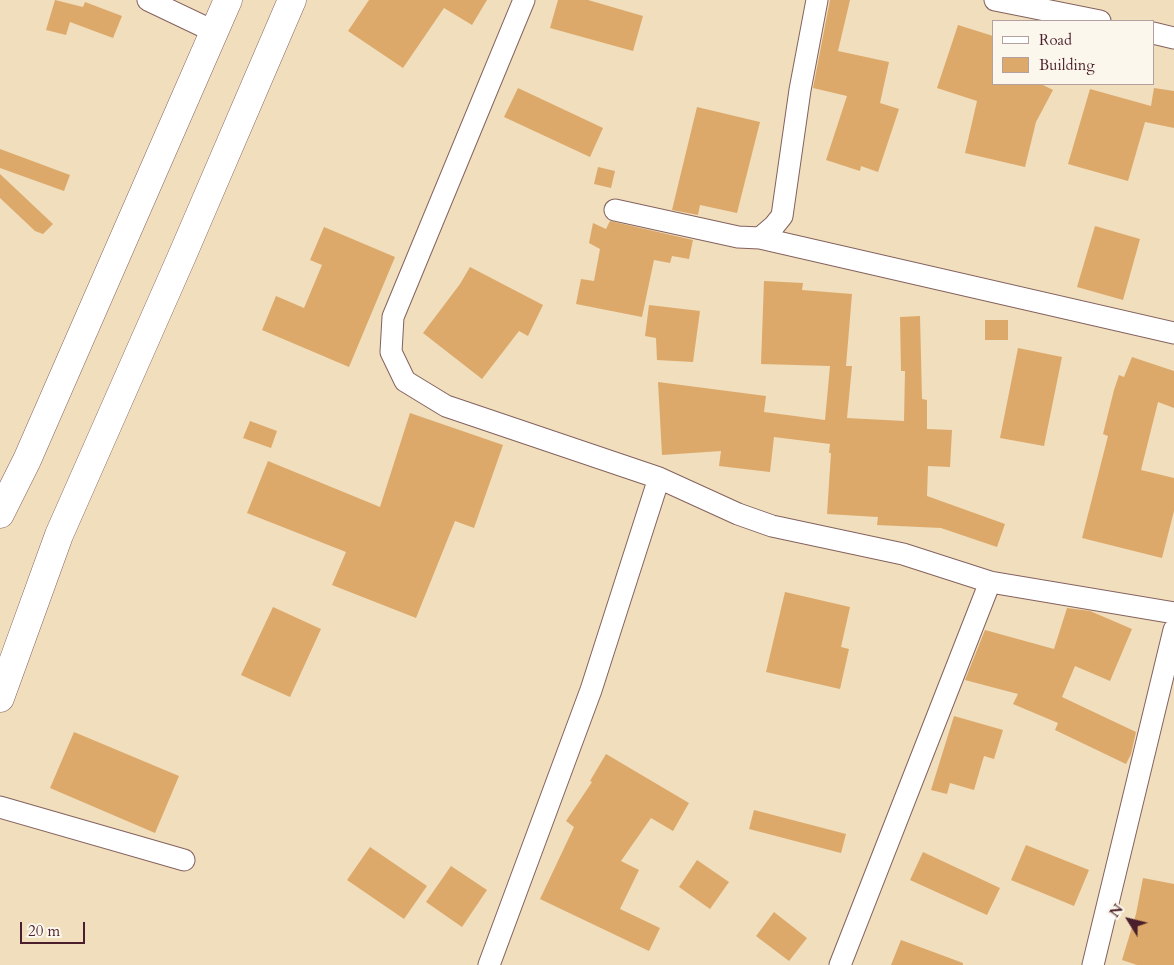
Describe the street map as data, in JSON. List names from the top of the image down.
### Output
{
  "legend": ["Road", "Building"],
  "scale_bar": "20 m",
  "north": "top left"
}
